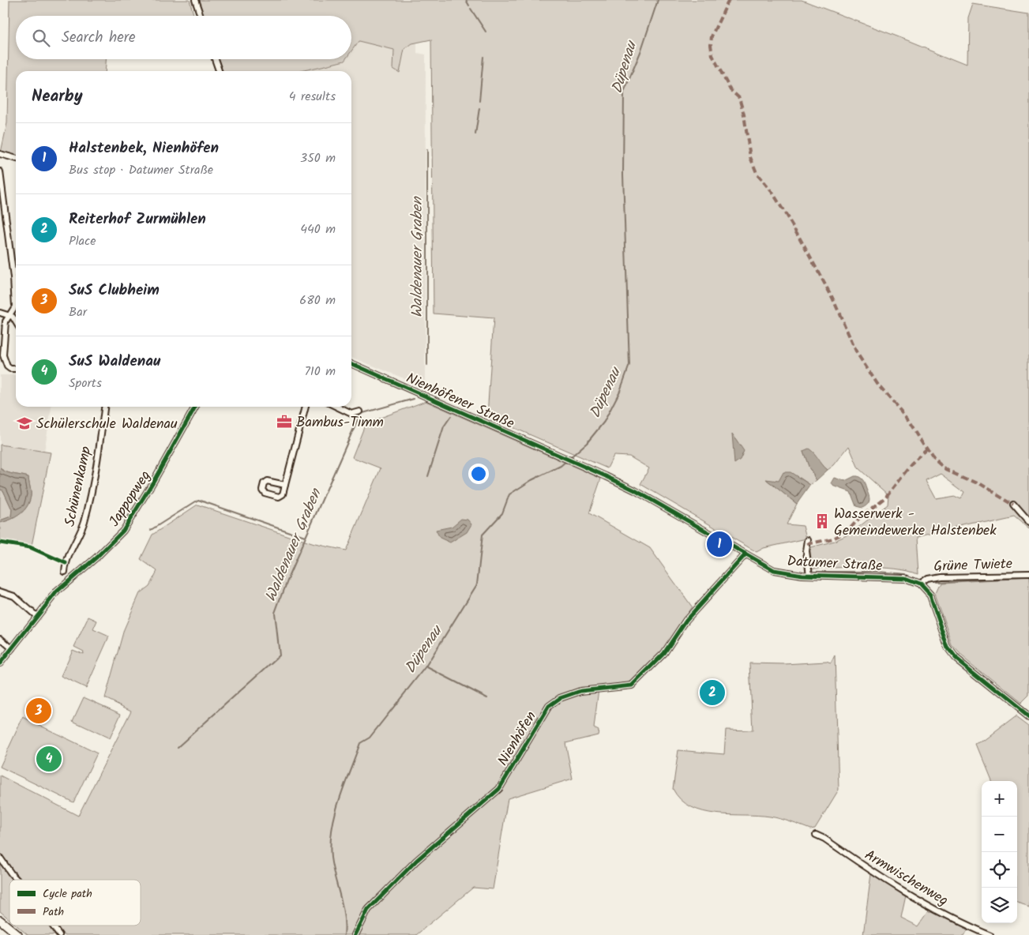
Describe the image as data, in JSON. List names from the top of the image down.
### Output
{
  "streets": {
    "street": [
      "Nienhöfener Straße",
      "Schünenkamp",
      "Jappopweg",
      "Datumer Straße",
      "Grüne Twiete",
      "Nienhöfen",
      "Armwischenweg"
    ]
  },
  "crossings": [
    ["Nienhöfener Straße", "Datumer Straße"],
    ["Datumer Straße", "Grüne Twiete"],
    ["Datumer Straße", "Nienhöfen"]
  ],
  "water": ["Düpenau", "Waldenauer Graben"],
  "places": {
    "office": ["Bambus-Timm"],
    "school or university": ["Schülerschule Waldenau"],
    "building": ["Wasserwerk - Gemeindewerke Halstenbek"]
  },
  "legend": ["Cycle path", "Path"],
  "page": {
    "search": "Search here",
    "heading": ["Nearby", "4 results"],
    "list": [
      {
        "mark": "1",
        "name": "Halstenbek, Nienhöfen",
        "note": "Bus stop · Datumer Straße",
        "value": "350 m"
      },
      {
        "mark": "2",
        "name": "Reiterhof Zurmühlen",
        "note": "Place",
        "value": "440 m"
      },
      {
        "mark": "3",
        "name": "SuS Clubheim",
        "note": "Bar",
        "value": "680 m"
      },
      {
        "mark": "4",
        "name": "SuS Waldenau",
        "note": "Sports",
        "value": "710 m"
      }
    ],
    "pins": [
      "1",
      "2",
      "3",
      "4"
    ],
    "map_buttons": ["+", "−"]
  }
}
